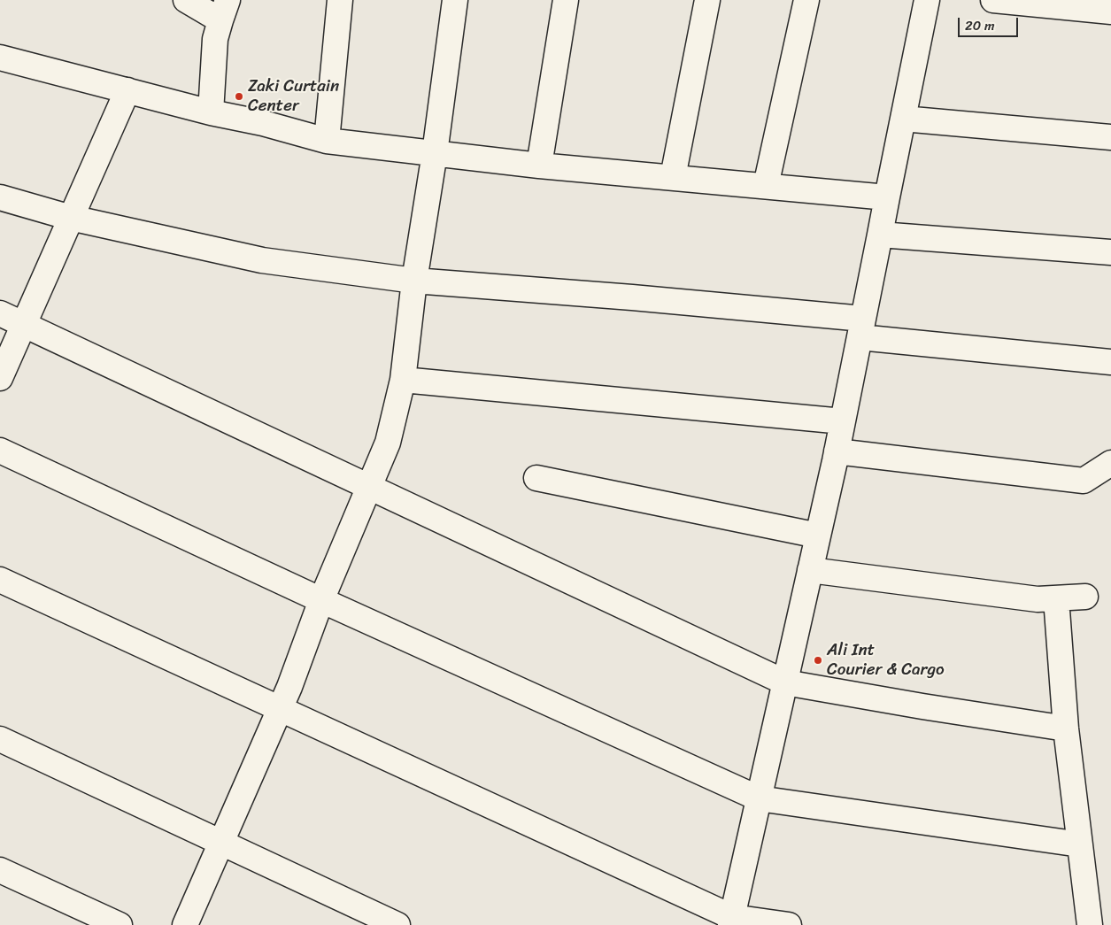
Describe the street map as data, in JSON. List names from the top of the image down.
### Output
{
  "places": ["Zaki Curtain Center", "Ali Int Courier & Cargo"],
  "scale_bar": "20 m"
}
